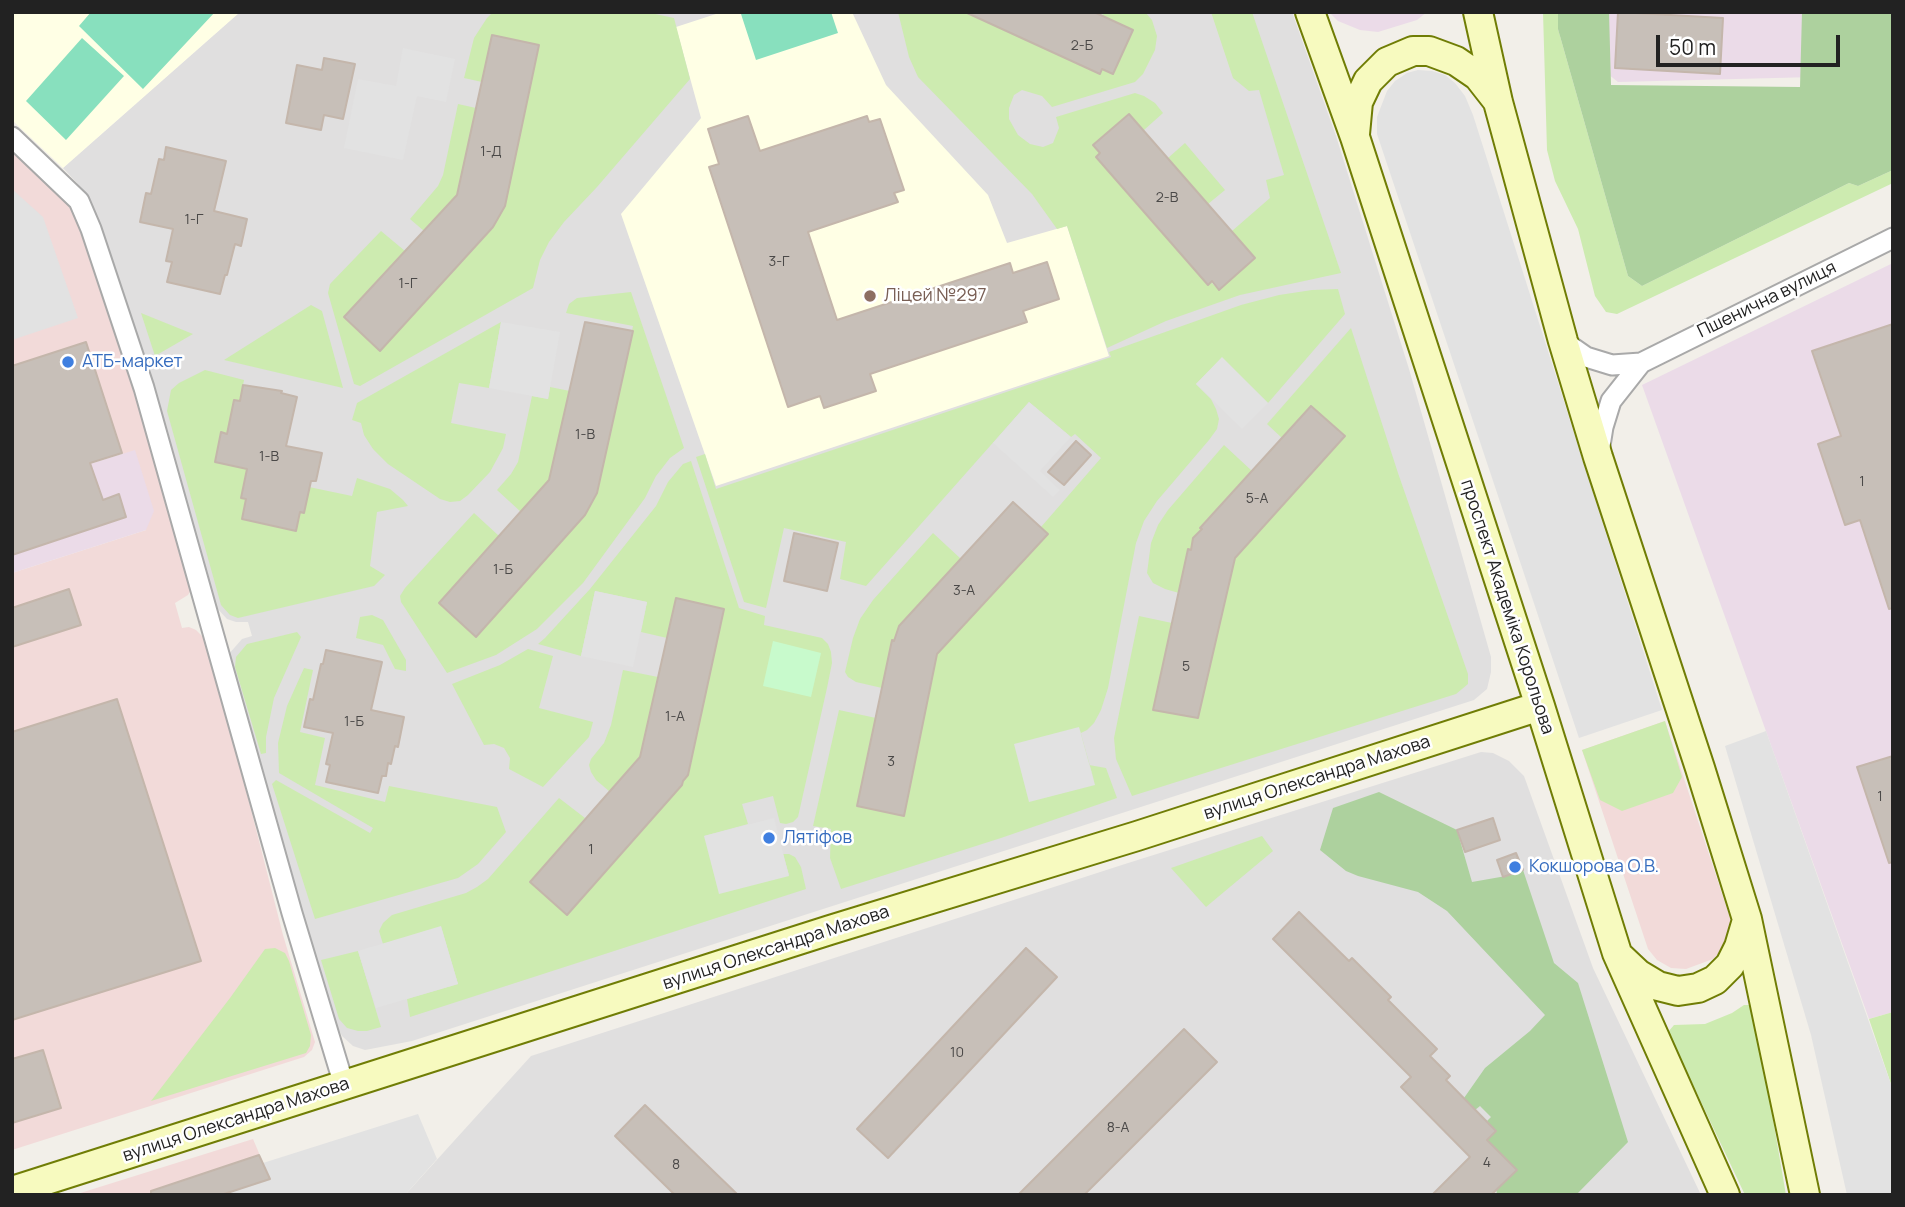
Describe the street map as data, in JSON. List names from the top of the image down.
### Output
{
  "streets": {
    "main road": ["проспект Академіка Корольова", "вулиця Олександра Махова"],
    "street": ["Пшенична вулиця"]
  },
  "crossings": [
    ["проспект Академіка Корольова", "вулиця Олександра Махова"]
  ],
  "places": [
    "Ліцей №297",
    "АТБ-маркет",
    "Лятіфов",
    "Кокшорова О.В."
  ],
  "house_numbers": [
    "2-Б",
    "1-Д",
    "2-В",
    "1-Г",
    "3-Г",
    "1-Г",
    "1-В",
    "1-В",
    "1",
    "5-А",
    "1-Б",
    "3-А",
    "5",
    "1-А",
    "1-Б",
    "3",
    "1",
    "1",
    "10",
    "8-А",
    "4",
    "8"
  ],
  "scale_bar": "50 m"
}
